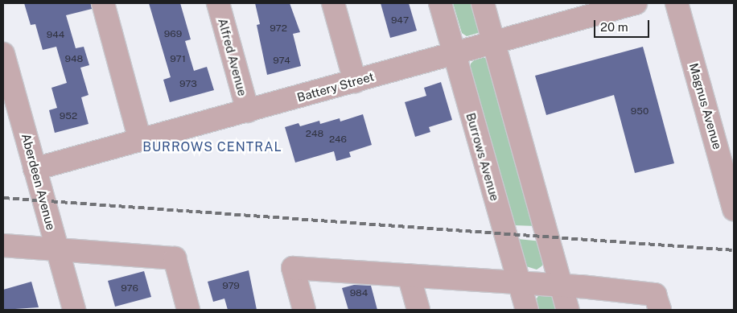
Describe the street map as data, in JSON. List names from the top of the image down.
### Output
{
  "streets": {
    "street": [
      "Alfred Avenue",
      "Battery Street",
      "Magnus Avenue",
      "Burrows Avenue",
      "Aberdeen Avenue"
    ]
  },
  "crossings": [
    ["Alfred Avenue", "Battery Street"],
    ["Battery Street", "Burrows Avenue"],
    ["Battery Street", "Aberdeen Avenue"]
  ],
  "districts": ["BURROWS CENTRAL"],
  "house_numbers": [
    "947",
    "972",
    "969",
    "944",
    "948",
    "971",
    "974",
    "973",
    "950",
    "952",
    "248",
    "246",
    "979",
    "976",
    "984"
  ],
  "scale_bar": "20 m"
}
